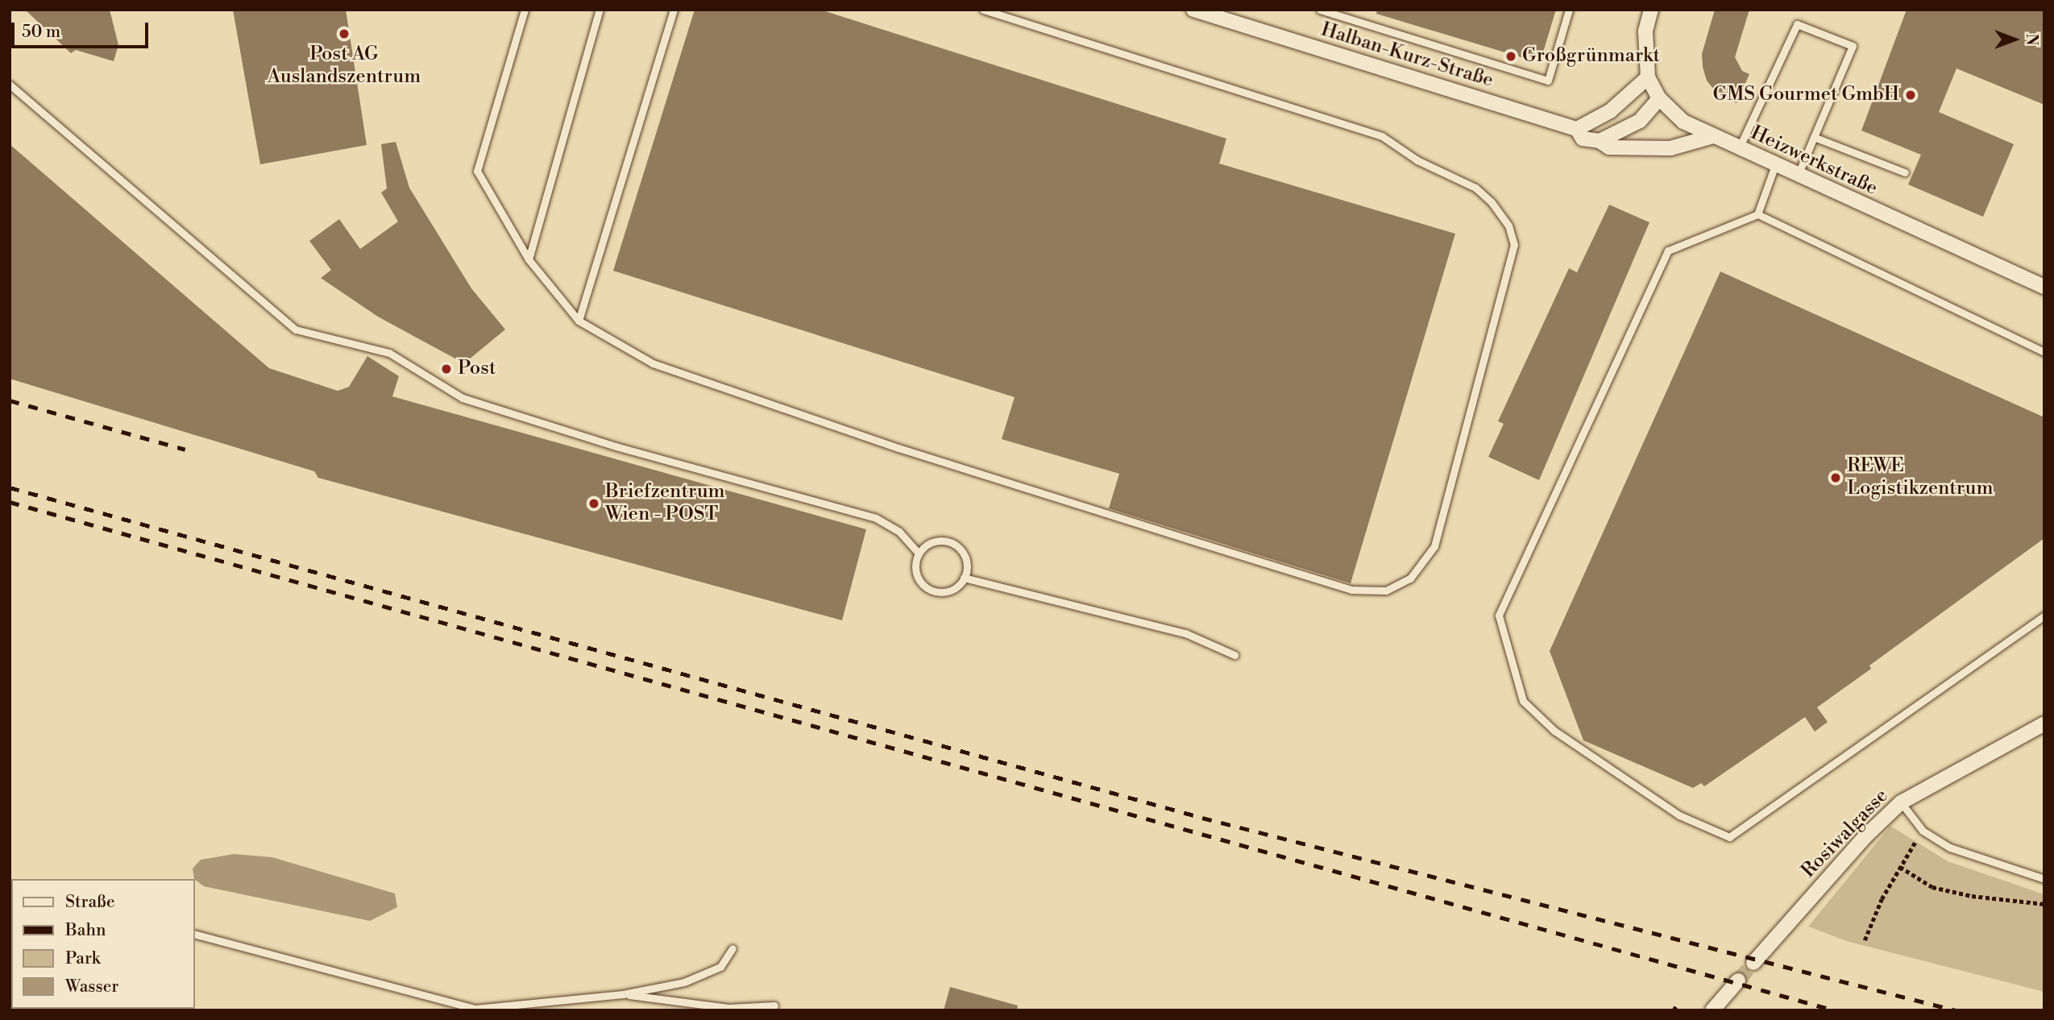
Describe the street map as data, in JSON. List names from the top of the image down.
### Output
{
  "streets": {
    "street": ["Halban-Kurz-Straße", "Heizwerkstraße", "Rosiwalgasse"]
  },
  "crossings": [
    ["Halban-Kurz-Straße", "Heizwerkstraße"]
  ],
  "places": [
    "Post AG Auslandszentrum",
    "Großgrünmarkt",
    "GMS Gourmet GmbH",
    "Post",
    "REWE Logistikzentrum",
    "Briefzentrum Wien - POST"
  ],
  "legend": [
    "Straße",
    "Bahn",
    "Park",
    "Wasser"
  ],
  "scale_bar": "50 m",
  "north": "right"
}
